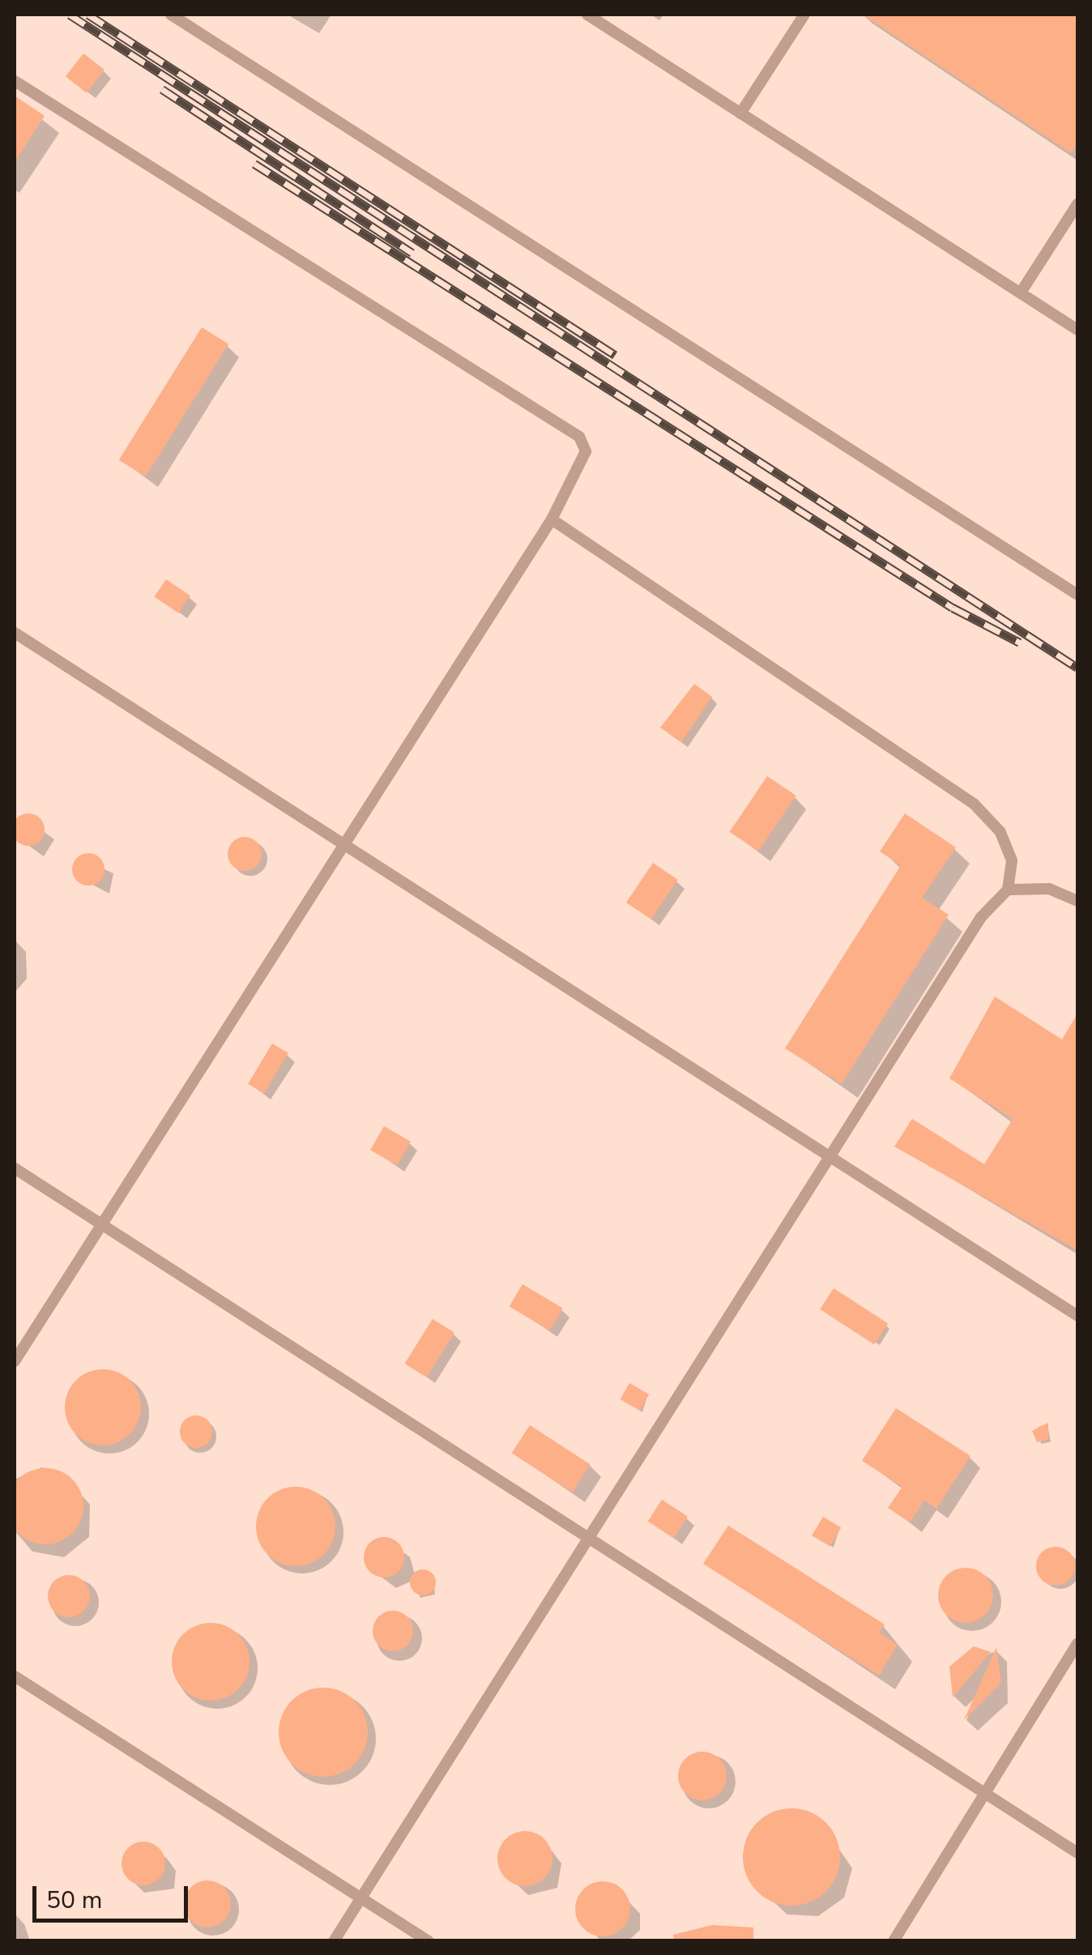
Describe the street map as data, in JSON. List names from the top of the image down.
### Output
{
  "scale_bar": "50 m"
}
